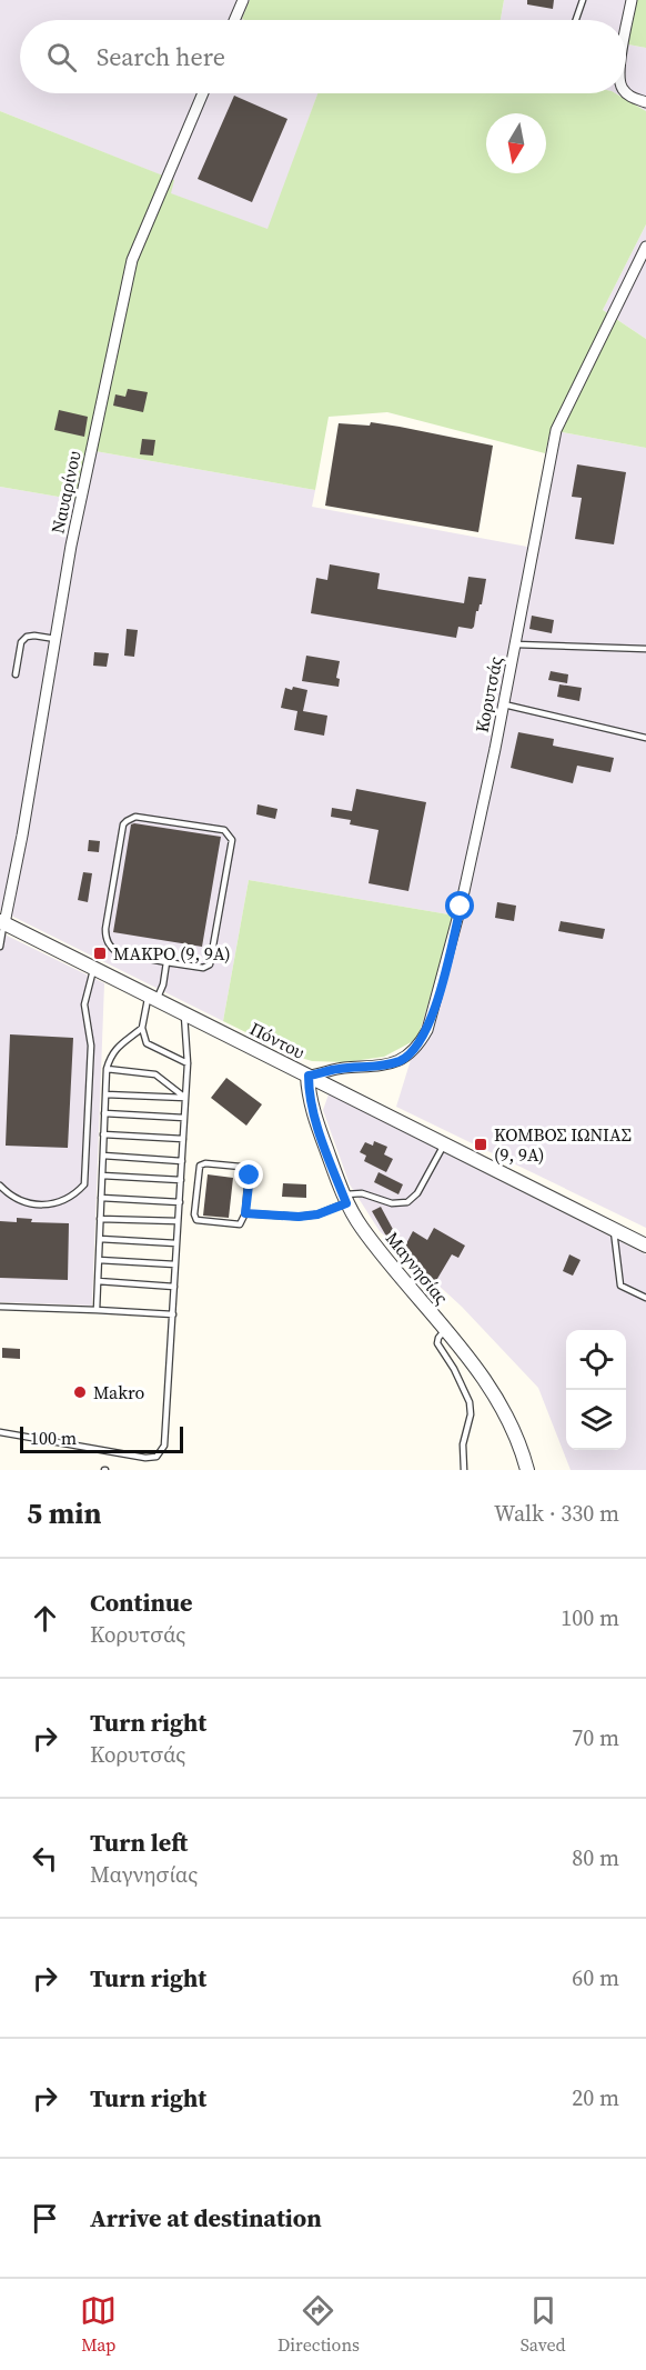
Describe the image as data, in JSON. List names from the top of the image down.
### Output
{
  "streets": {
    "street": [
      "Ναυαρίνου",
      "Κορυτσάς",
      "Πόντου",
      "Μαγνησίας"
    ]
  },
  "crossings": [
    ["Ναυαρίνου", "Πόντου"],
    ["Κορυτσάς", "Πόντου"],
    ["Κορυτσάς", "Μαγνησίας"],
    ["Πόντου", "Μαγνησίας"]
  ],
  "places": {
    "transit": ["ΜΑΚΡΟ (9, 9Α)", "ΚΟΜΒΟΣ ΙΩΝΙΑΣ (9, 9Α)"],
    "other": ["Makro"]
  },
  "scale_bar": "100 m",
  "north": "bottom",
  "page": {
    "search": "Search here",
    "scale": "100 m",
    "heading": ["5 min", "Walk · 330 m"],
    "list": [
      ["Continue", "Κορυτσάς", "100 m"],
      ["Turn right", "Κορυτσάς", "70 m"],
      ["Turn left", "Μαγνησίας", "80 m"],
      ["Turn right", "60 m"],
      ["Turn right", "20 m"],
      "Arrive at destination"
    ],
    "nav": ["Map", "Directions", "Saved"]
  }
}
